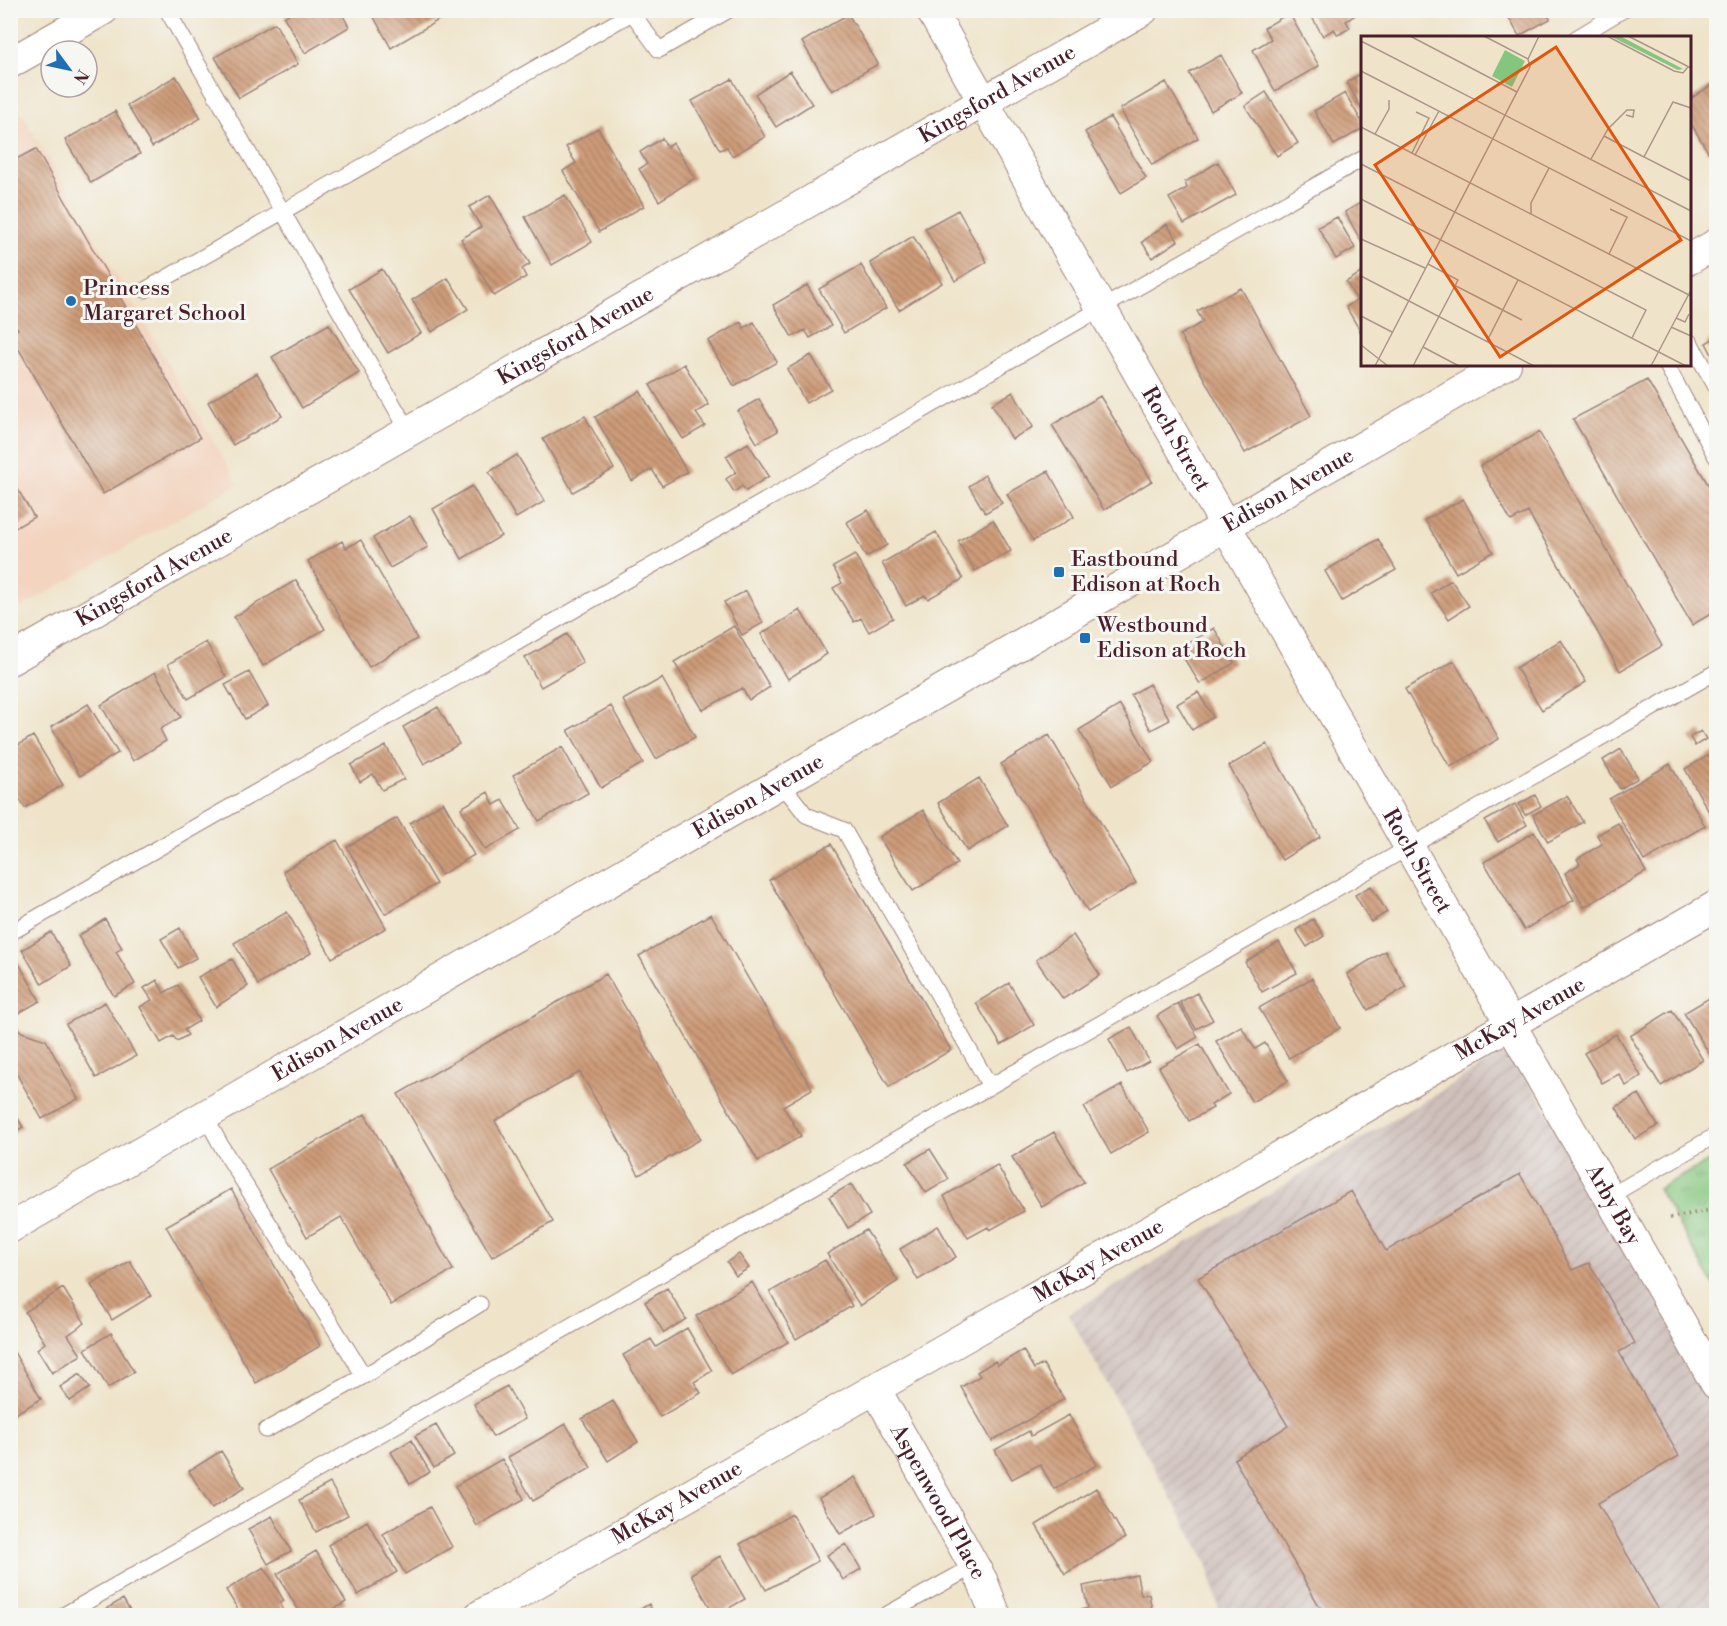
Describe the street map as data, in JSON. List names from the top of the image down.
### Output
{
  "streets": {
    "street": [
      "Kingsford Avenue",
      "Roch Street",
      "Edison Avenue",
      "McKay Avenue",
      "Arby Bay",
      "Aspenwood Place"
    ]
  },
  "crossings": [
    ["Kingsford Avenue", "Roch Street"],
    ["Roch Street", "Edison Avenue"],
    ["Roch Street", "McKay Avenue"],
    ["Roch Street", "Arby Bay"],
    ["McKay Avenue", "Arby Bay"],
    ["McKay Avenue", "Aspenwood Place"]
  ],
  "places": {
    "other": ["Princess Margaret School"],
    "transit": ["Eastbound Edison at Roch", "Westbound Edison at Roch"]
  },
  "north": "bottom right"
}
